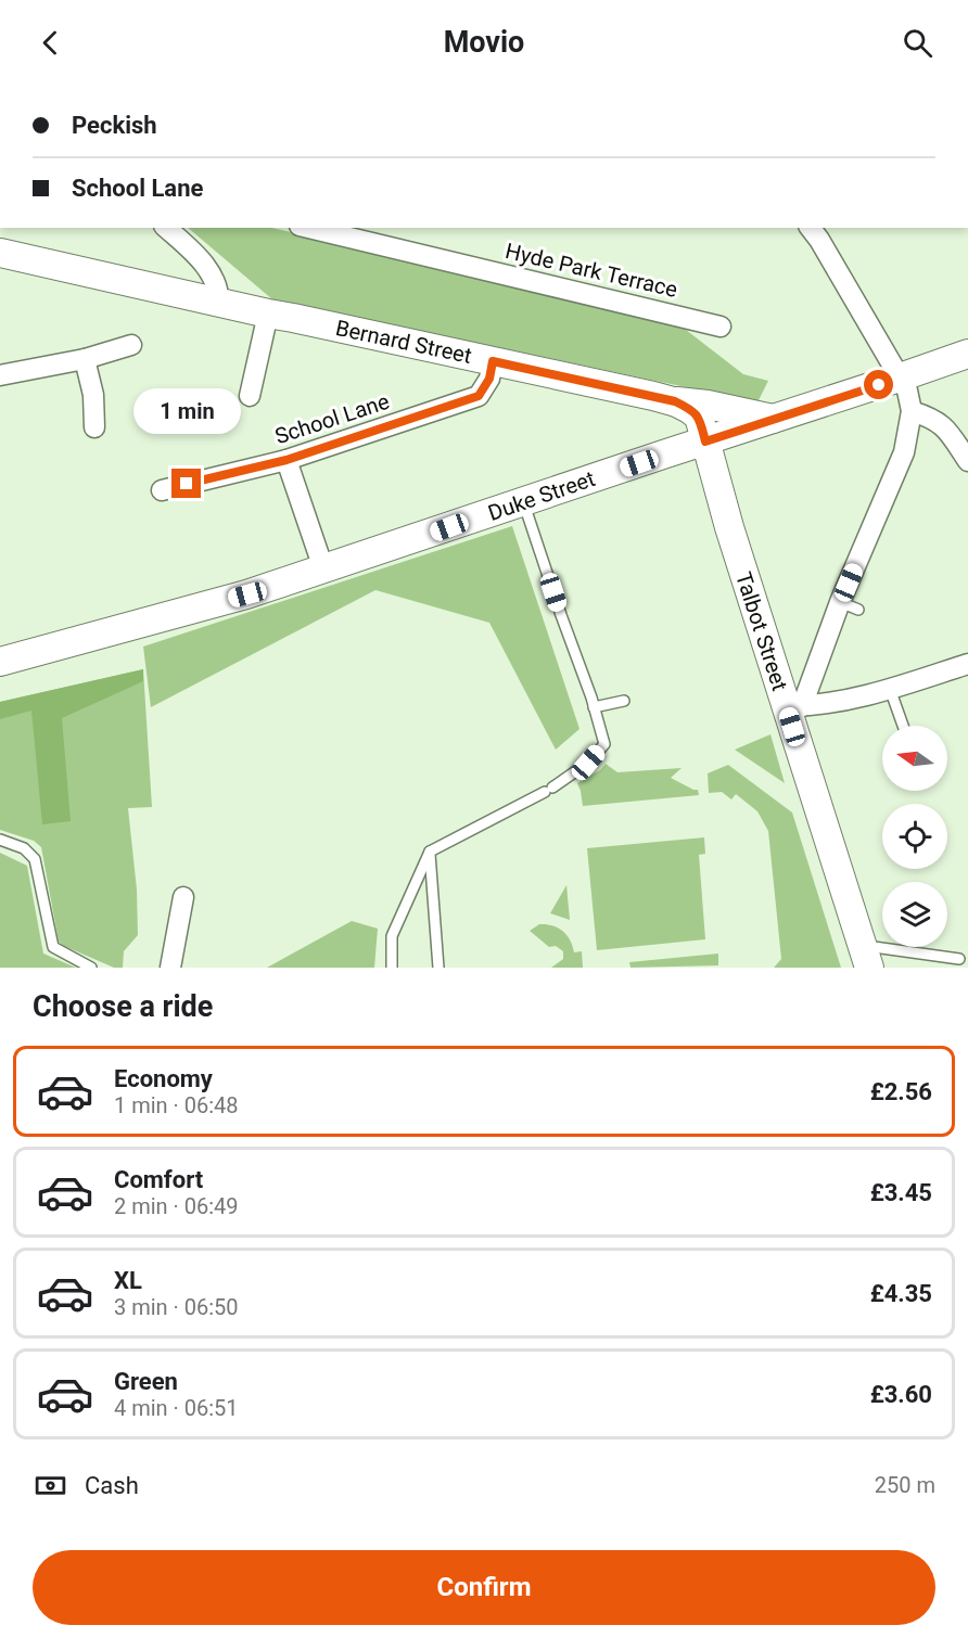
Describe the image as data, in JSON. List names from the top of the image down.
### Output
{
  "streets": {
    "main road": ["Bernard Street", "Duke Street", "Talbot Street"],
    "street": ["Hyde Park Terrace", "School Lane"]
  },
  "crossings": [
    ["Bernard Street", "School Lane"],
    ["Bernard Street", "Duke Street"],
    ["Bernard Street", "Talbot Street"],
    ["Duke Street", "Talbot Street"]
  ],
  "north": "left",
  "page": {
    "header": "Movio",
    "banner": ["Peckish", "School Lane"],
    "bubble": "1 min",
    "heading": "Choose a ride",
    "list": [
      {
        "name": "Economy",
        "note": "1 min · 06:48",
        "value": "£2.56"
      },
      {
        "name": "Comfort",
        "note": "2 min · 06:49",
        "value": "£3.45"
      },
      {
        "name": "XL",
        "note": "3 min · 06:50",
        "value": "£4.35"
      },
      {
        "name": "Green",
        "note": "4 min · 06:51",
        "value": "£3.60"
      }
    ],
    "pay": ["Cash", "250 m"],
    "buttons": "Confirm"
  }
}
